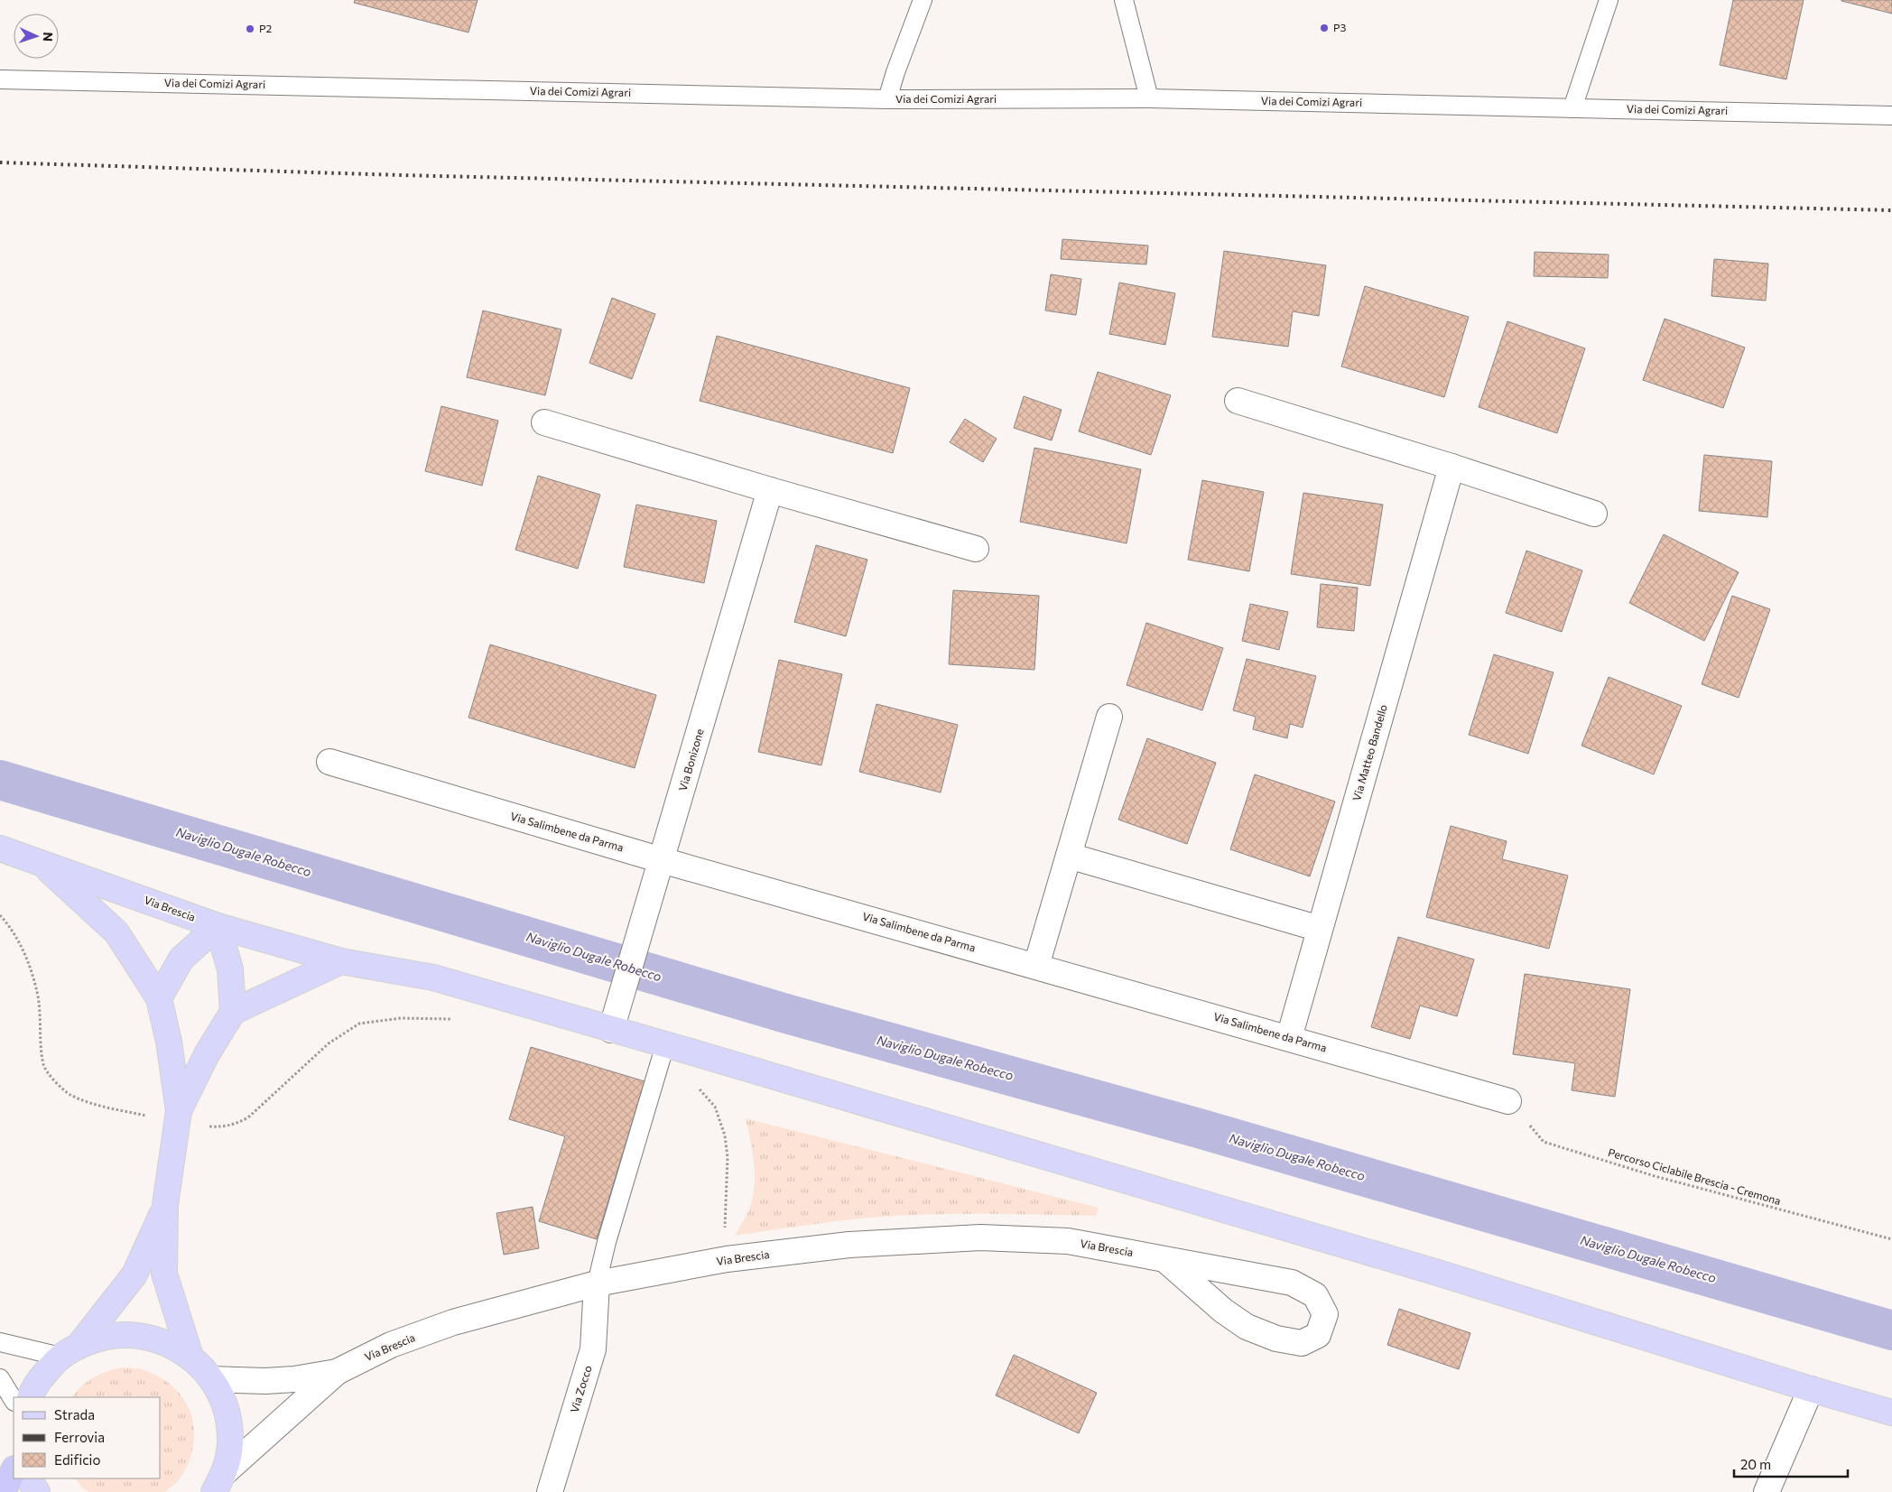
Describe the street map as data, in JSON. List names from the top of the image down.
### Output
{
  "streets": {
    "main road": ["Via Brescia"],
    "street": [
      "Via Matteo Bandello",
      "Via Bonizone",
      "Via Salimbene da Parma",
      "Via Zocco"
    ],
    "lane": ["Via dei Comizi Agrari"],
    "path": ["Percorso Ciclabile Brescia - Cremona"]
  },
  "crossings": [
    ["Via Matteo Bandello", "Via Salimbene da Parma"],
    ["Via Bonizone", "Via Salimbene da Parma"],
    ["Via Bonizone", "Via Brescia"],
    ["Via Salimbene da Parma", "Percorso Ciclabile Brescia - Cremona"],
    ["Via Brescia", "Via Zocco"]
  ],
  "water": ["Naviglio Dugale Robecco"],
  "places": ["P3", "P2"],
  "legend": ["Strada", "Ferrovia", "Edificio"],
  "scale_bar": "20 m",
  "north": "right"
}
